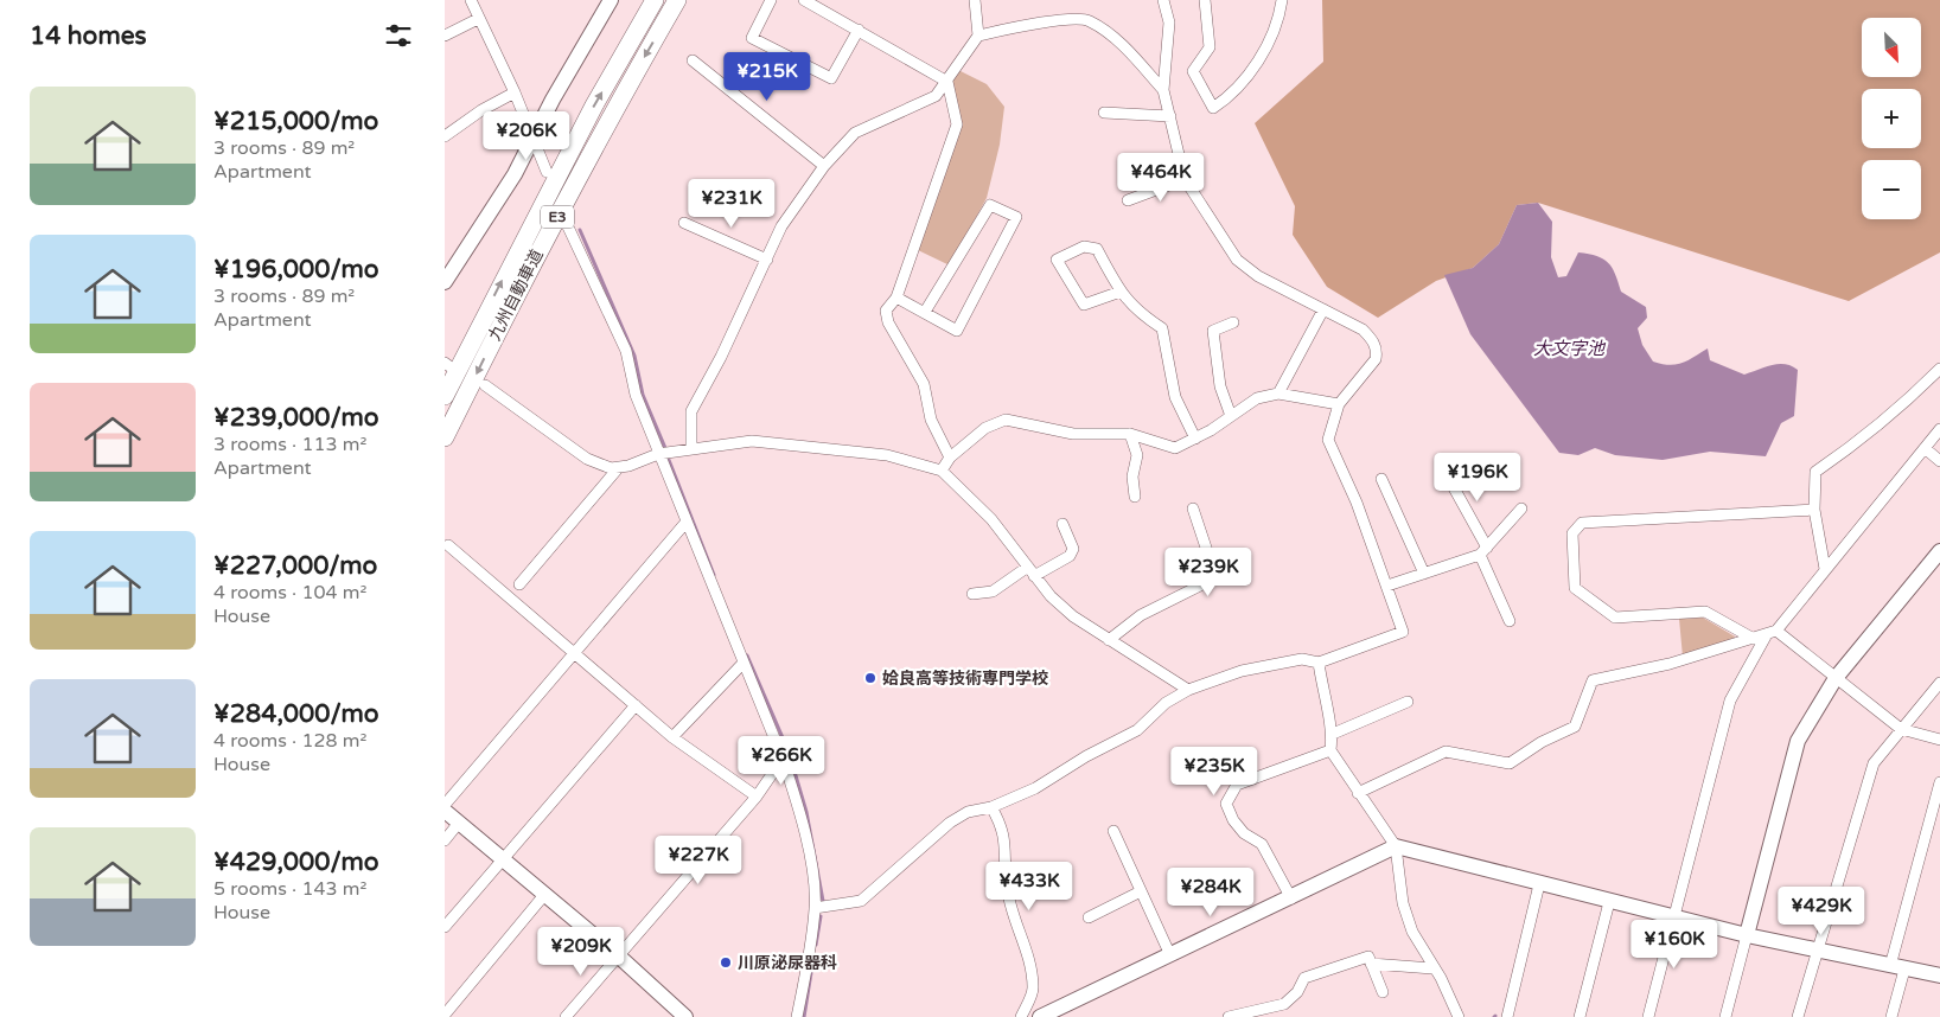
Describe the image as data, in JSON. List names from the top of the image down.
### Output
{
  "streets": {
    "highway": ["E3", "九州自動車道"]
  },
  "water": ["大文字池"],
  "places": ["姶良高等技術専門学校", "川原泌尿器科"],
  "north": "bottom right",
  "page": {
    "heading": "14 homes",
    "map_buttons": ["+", "−"],
    "price": [
      "¥215K",
      "¥206K",
      "¥464K",
      "¥231K",
      "¥196K",
      "¥239K",
      "¥266K",
      "¥235K",
      "¥227K",
      "¥433K",
      "¥284K",
      "¥429K",
      "¥160K",
      "¥209K"
    ],
    "list": [
      {
        "name": "¥215,000/mo",
        "note": "3 rooms · 89 m² · Apartment"
      },
      {
        "name": "¥196,000/mo",
        "note": "3 rooms · 89 m² · Apartment"
      },
      {
        "name": "¥239,000/mo",
        "note": "3 rooms · 113 m² · Apartment"
      },
      {
        "name": "¥227,000/mo",
        "note": "4 rooms · 104 m² · House"
      },
      {
        "name": "¥284,000/mo",
        "note": "4 rooms · 128 m² · House"
      },
      {
        "name": "¥429,000/mo",
        "note": "5 rooms · 143 m² · House"
      }
    ]
  }
}
